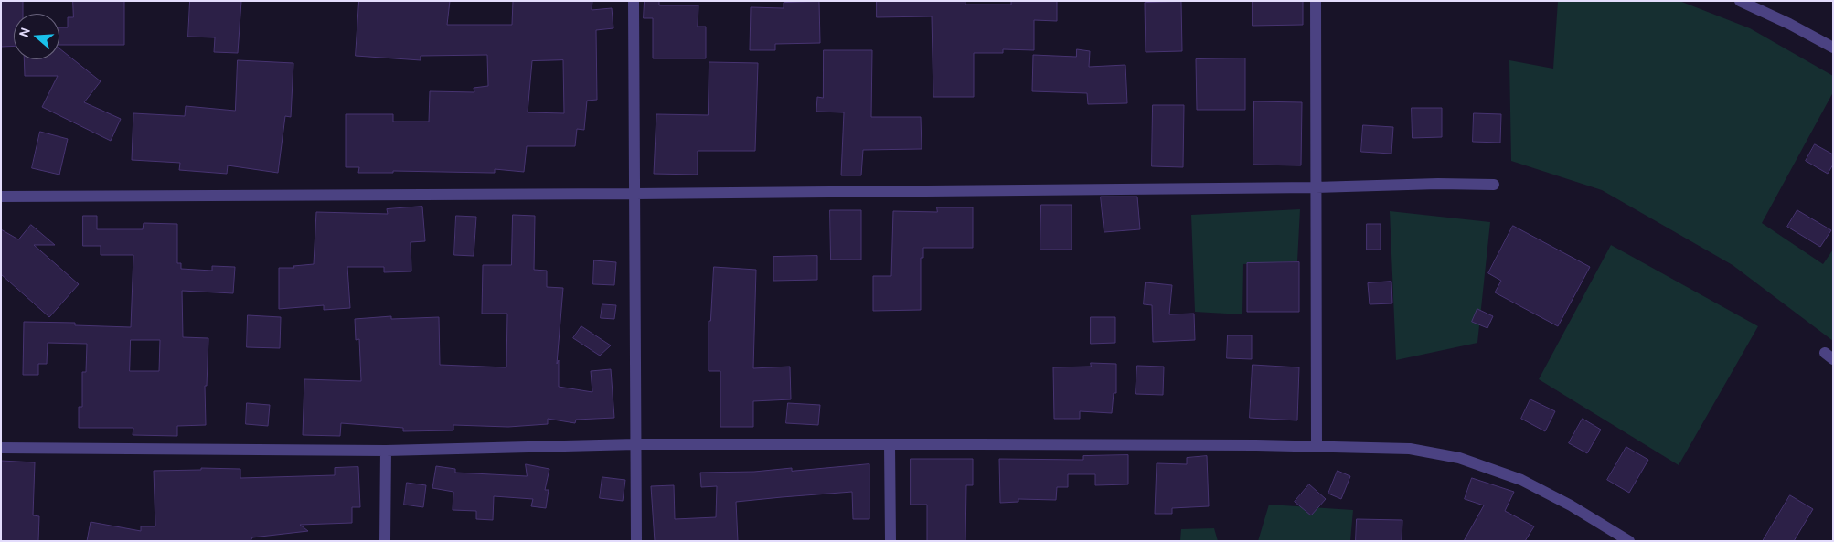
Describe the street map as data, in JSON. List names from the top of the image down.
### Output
{
  "north": "left"
}
